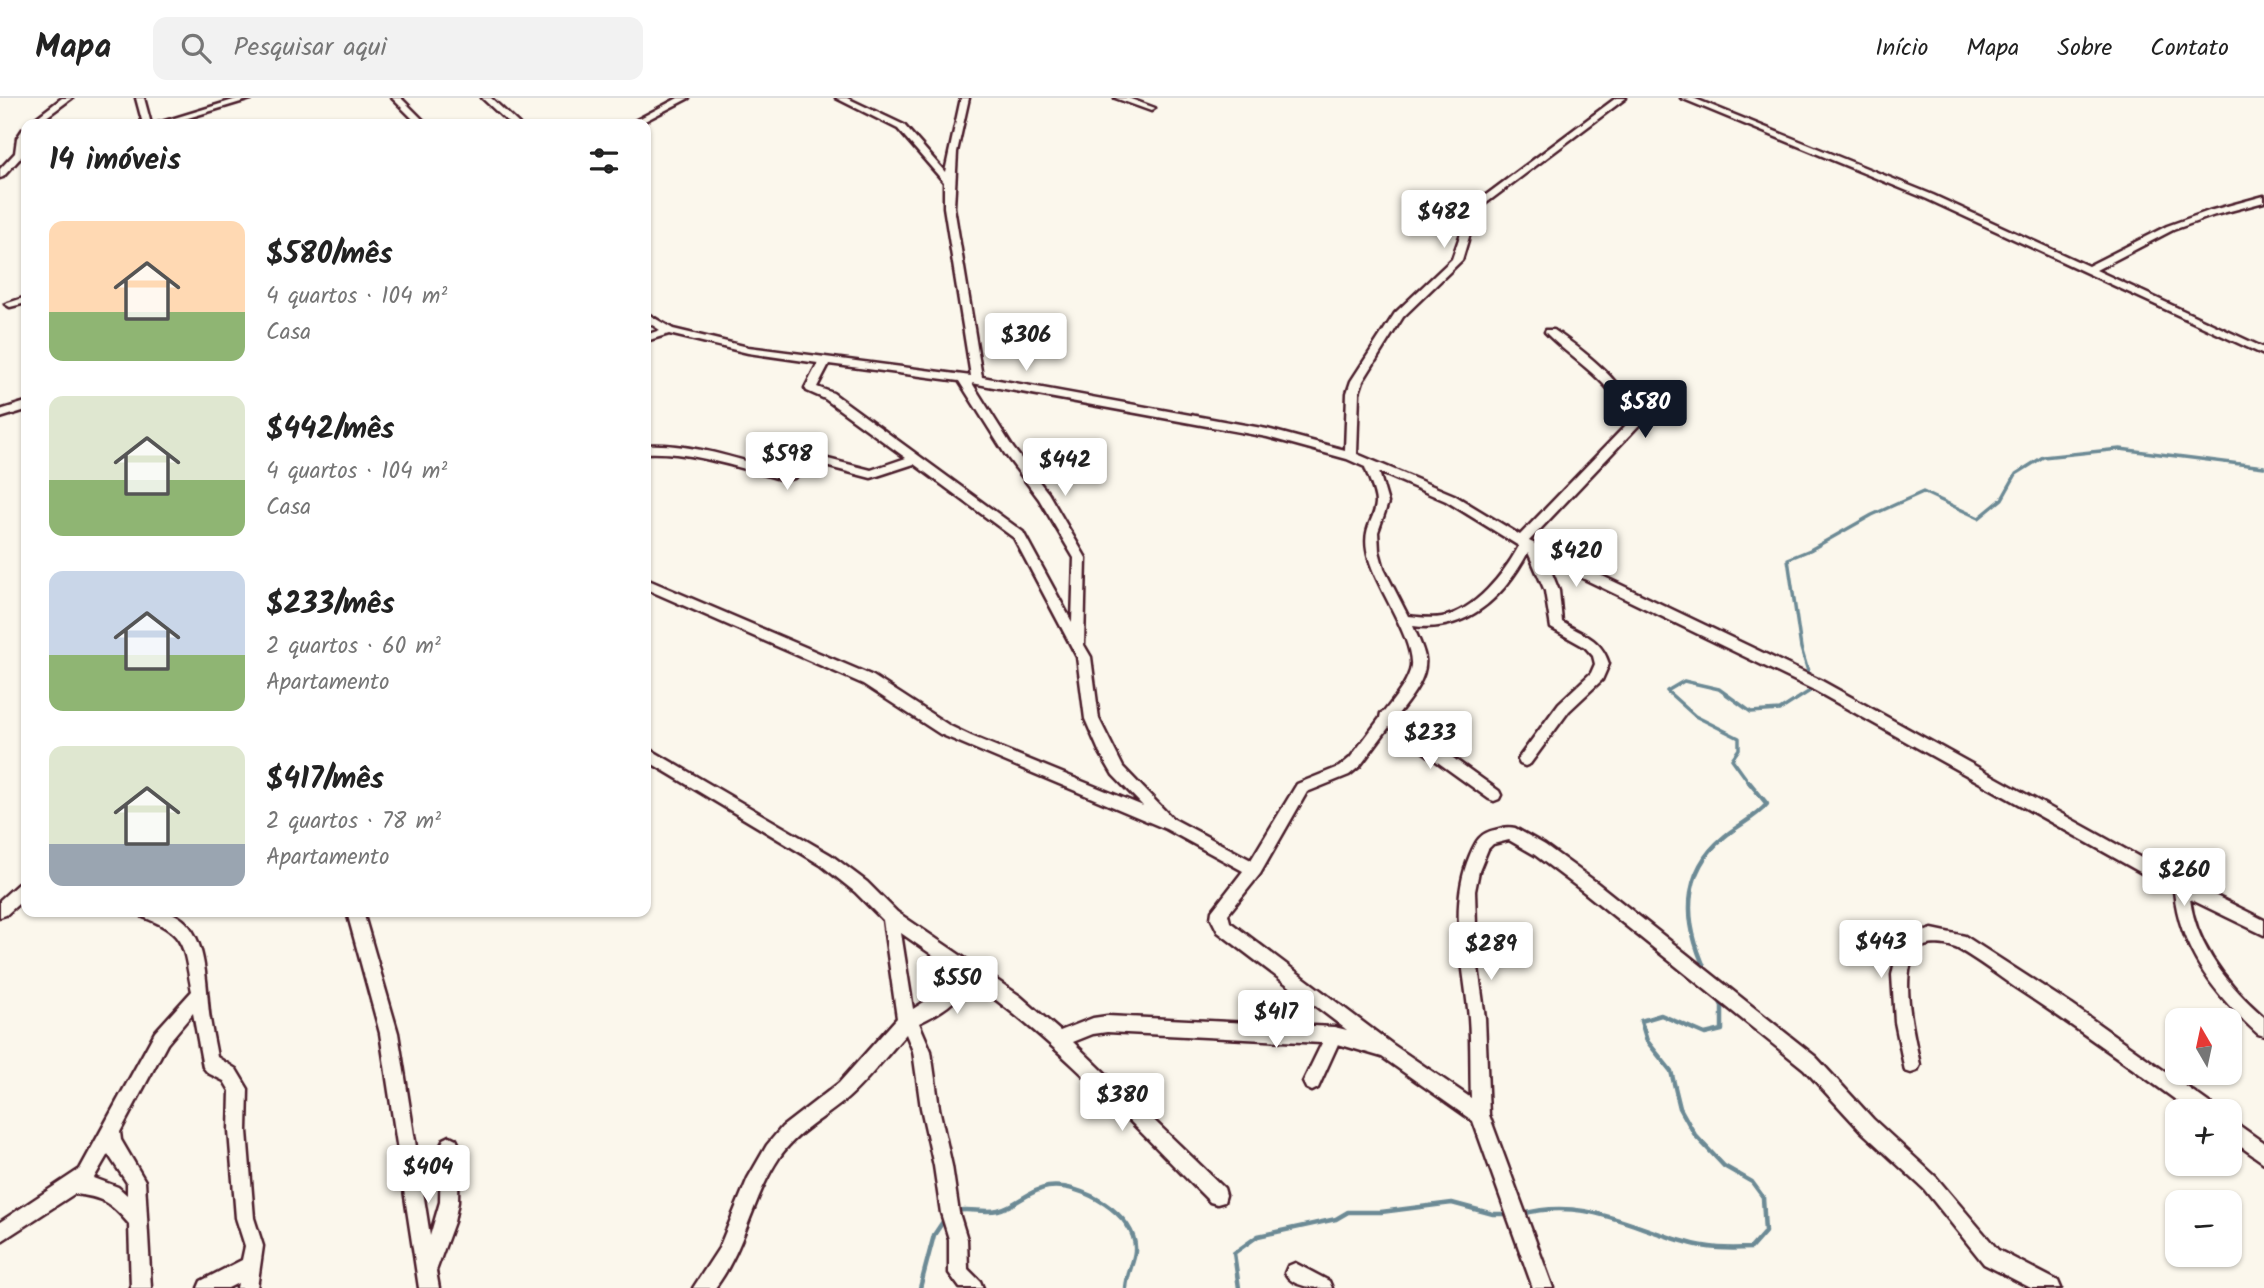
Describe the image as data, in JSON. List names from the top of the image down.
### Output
{
  "north": "top",
  "page": {
    "header": "Mapa",
    "search": "Pesquisar aqui",
    "nav": [
      "Início",
      "Mapa",
      "Sobre",
      "Contato"
    ],
    "heading": "14 imóveis",
    "price": [
      "$482",
      "$306",
      "$580",
      "$598",
      "$442",
      "$420",
      "$233",
      "$260",
      "$443",
      "$289",
      "$550",
      "$417",
      "$380",
      "$404"
    ],
    "list": [
      {
        "name": "$580/mês",
        "note": "4 quartos · 104 m² · Casa"
      },
      {
        "name": "$442/mês",
        "note": "4 quartos · 104 m² · Casa"
      },
      {
        "name": "$233/mês",
        "note": "2 quartos · 60 m² · Apartamento"
      },
      {
        "name": "$417/mês",
        "note": "2 quartos · 78 m² · Apartamento"
      }
    ],
    "map_buttons": ["+", "−"]
  }
}
